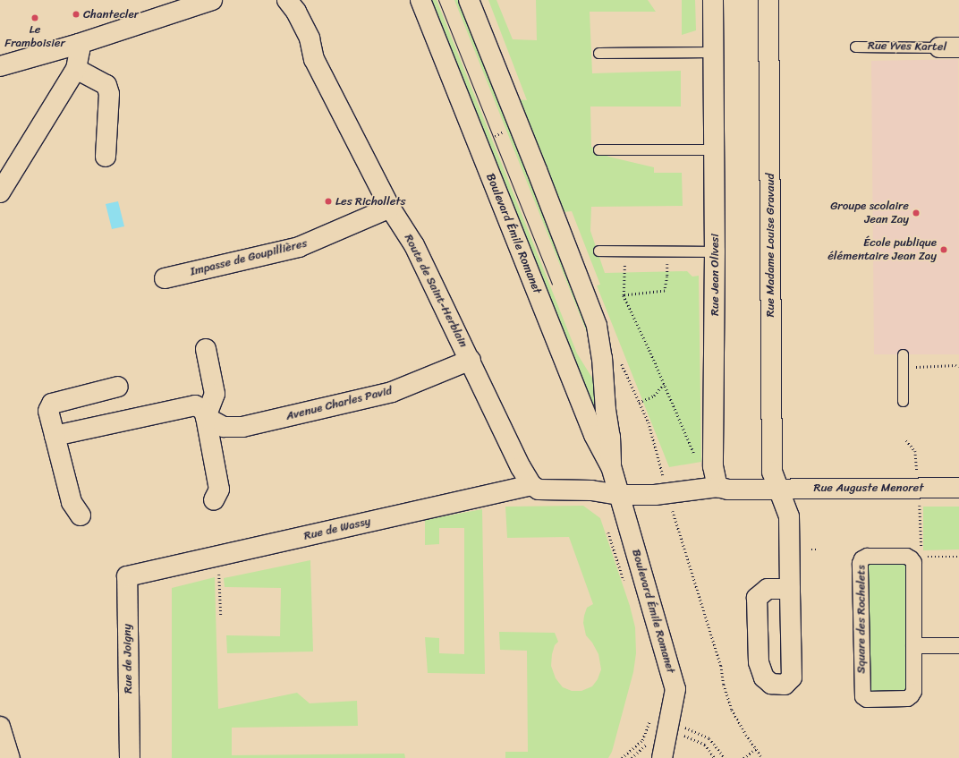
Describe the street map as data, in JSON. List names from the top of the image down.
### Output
{
  "streets": {
    "street": [
      "Rue Yves Kartel",
      "Boulevard Émile Romanet",
      "Rue Madame Louise Gravaud",
      "Impasse de Goupillières",
      "Rue Jean Olivesi",
      "Route de Saint-Herblain",
      "Avenue Charles Pavid",
      "Rue Auguste Menoret",
      "Rue de Wassy",
      "Square des Rochelets",
      "Rue de Joigny"
    ]
  },
  "crossings": [
    ["Rue Madame Louise Gravaud", "Rue Auguste Menoret"],
    ["Impasse de Goupillières", "Route de Saint-Herblain"],
    ["Route de Saint-Herblain", "Avenue Charles Pavid"],
    ["Route de Saint-Herblain", "Rue de Wassy"],
    ["Rue de Wassy", "Rue de Joigny"]
  ],
  "places": [
    "Chantecler",
    "Le Framboisier",
    "Les Richollets",
    "Groupe scolaire Jean Zay",
    "École publique élémentaire Jean Zay"
  ]
}
